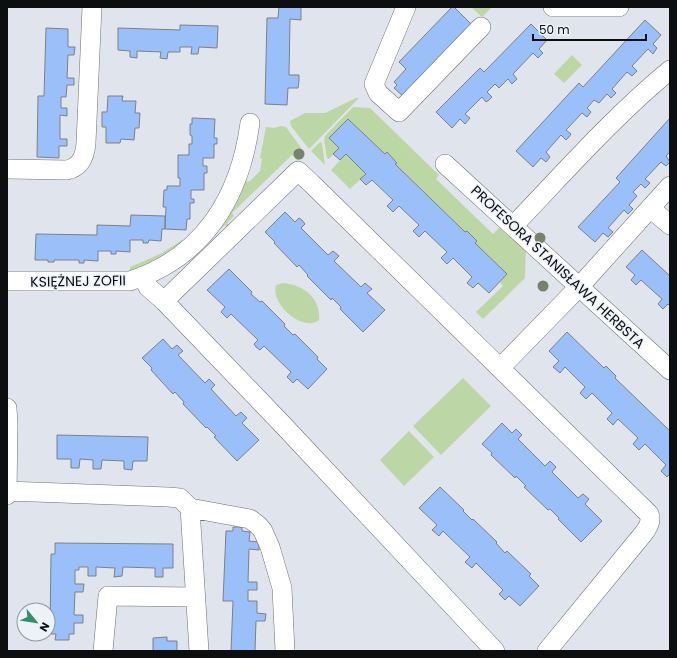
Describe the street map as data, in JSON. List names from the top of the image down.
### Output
{
  "streets": {
    "street": ["PROFESORA STANISŁAWA HERBSTA", "KSIĘŻNEJ ZOFII"]
  },
  "scale_bar": "50 m",
  "north": "bottom right"
}
